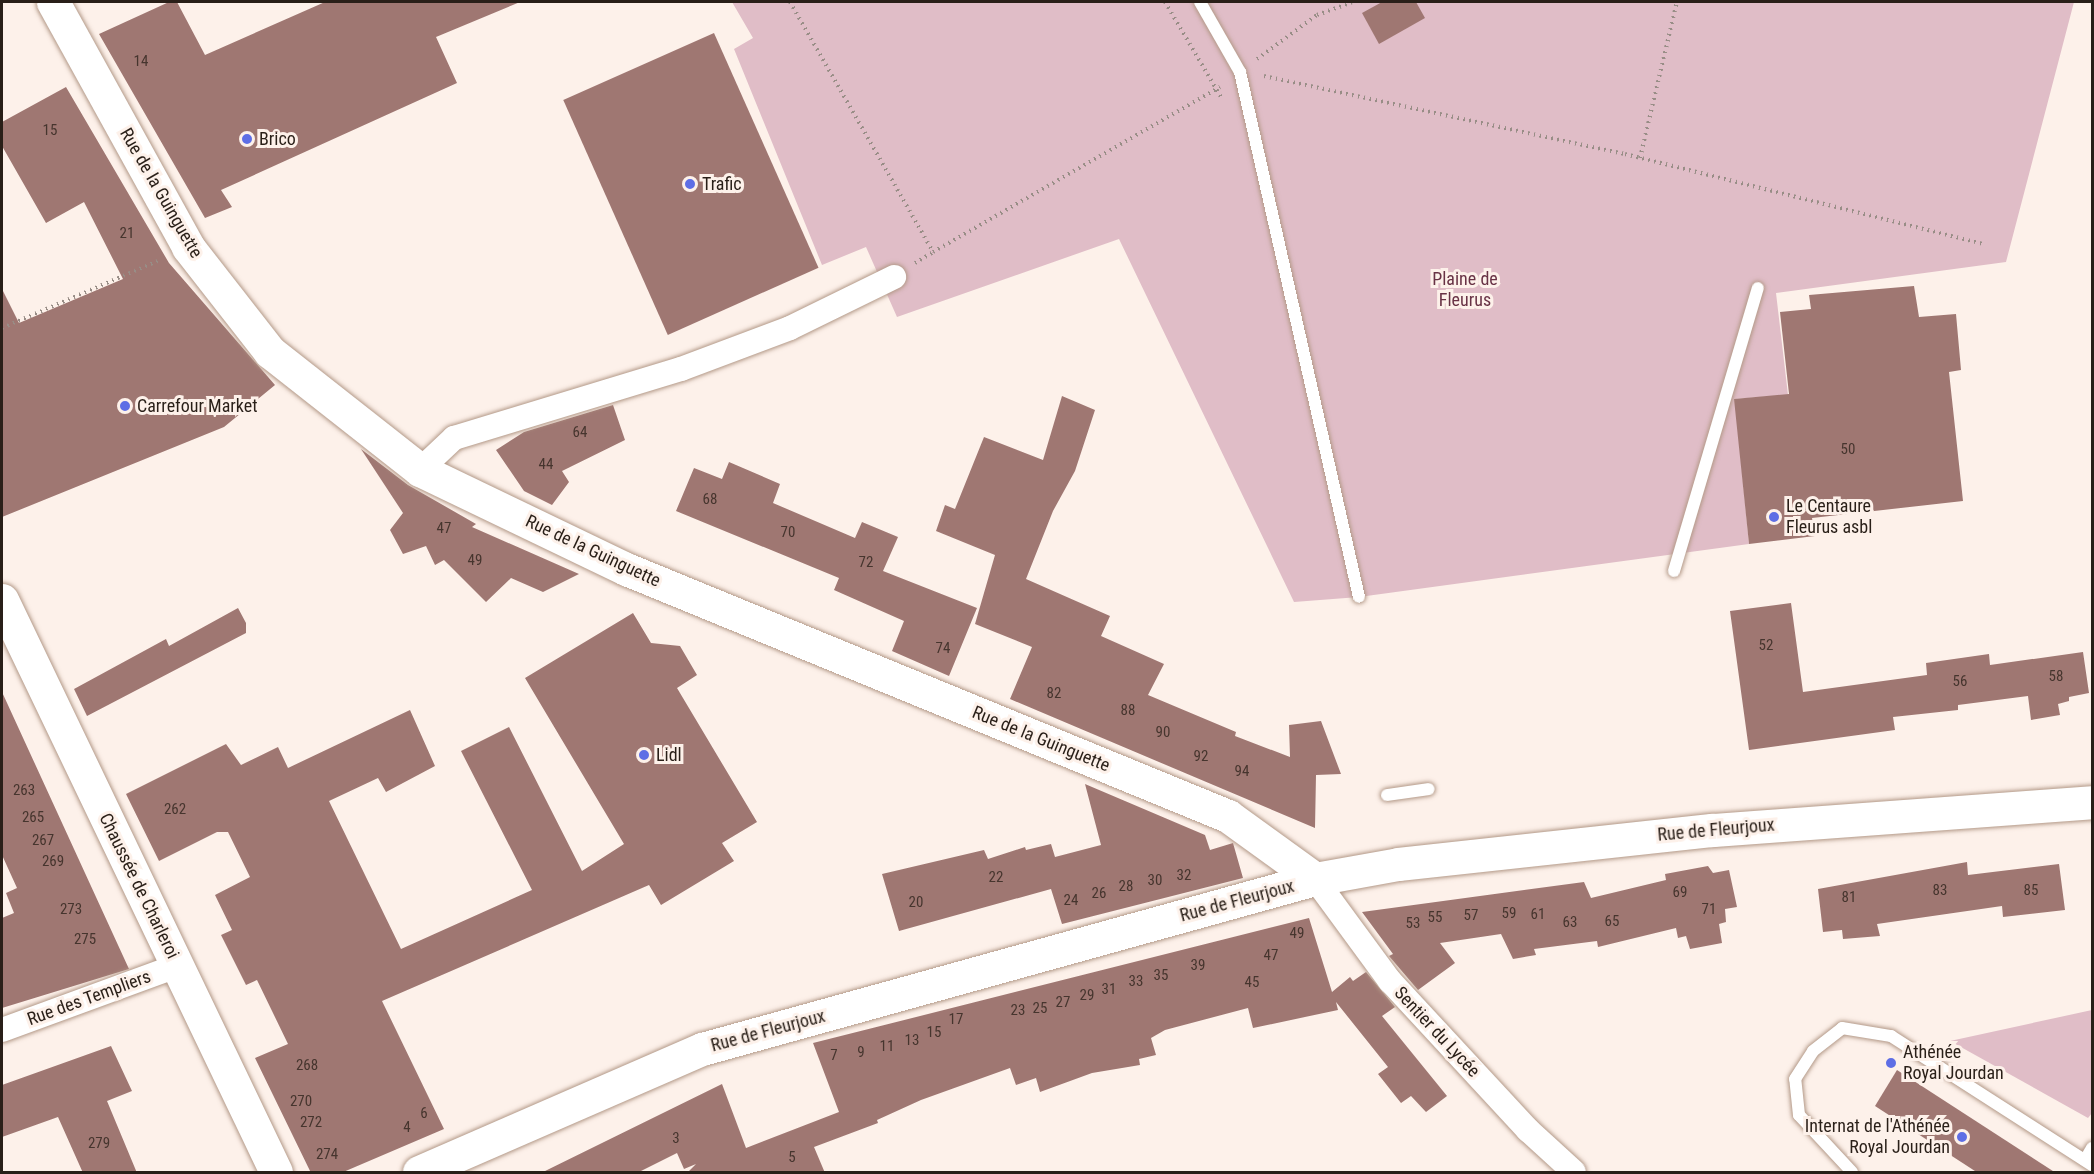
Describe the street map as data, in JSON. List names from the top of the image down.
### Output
{
  "streets": {
    "street": [
      "Rue de la Guinguette",
      "Rue de Fleurjoux",
      "Chaussée de Charleroi",
      "Rue des Templiers",
      "Sentier du Lycée"
    ]
  },
  "crossings": [
    ["Rue de la Guinguette", "Rue de Fleurjoux"],
    ["Rue de la Guinguette", "Sentier du Lycée"],
    ["Rue de Fleurjoux", "Sentier du Lycée"],
    ["Chaussée de Charleroi", "Rue des Templiers"]
  ],
  "parks": ["Plaine de Fleurus"],
  "places": [
    "Brico",
    "Trafic",
    "Carrefour Market",
    "Le Centaure Fleurus asbl",
    "Lidl",
    "Athénée Royal Jourdan",
    "Internat de l'Athénée Royal Jourdan"
  ],
  "house_numbers": [
    "14",
    "15",
    "21",
    "64",
    "50",
    "44",
    "68",
    "47",
    "70",
    "49",
    "72",
    "52",
    "74",
    "58",
    "56",
    "82",
    "88",
    "90",
    "92",
    "94",
    "263",
    "262",
    "265",
    "267",
    "269",
    "32",
    "22",
    "30",
    "28",
    "83",
    "85",
    "69",
    "26",
    "81",
    "24",
    "20",
    "273",
    "71",
    "59",
    "61",
    "57",
    "55",
    "65",
    "63",
    "53",
    "49",
    "275",
    "47",
    "39",
    "35",
    "33",
    "45",
    "31",
    "29",
    "27",
    "25",
    "23",
    "17",
    "15",
    "13",
    "11",
    "9",
    "7",
    "268",
    "270",
    "6",
    "272",
    "4",
    "3",
    "279",
    "274",
    "5"
  ]
}
